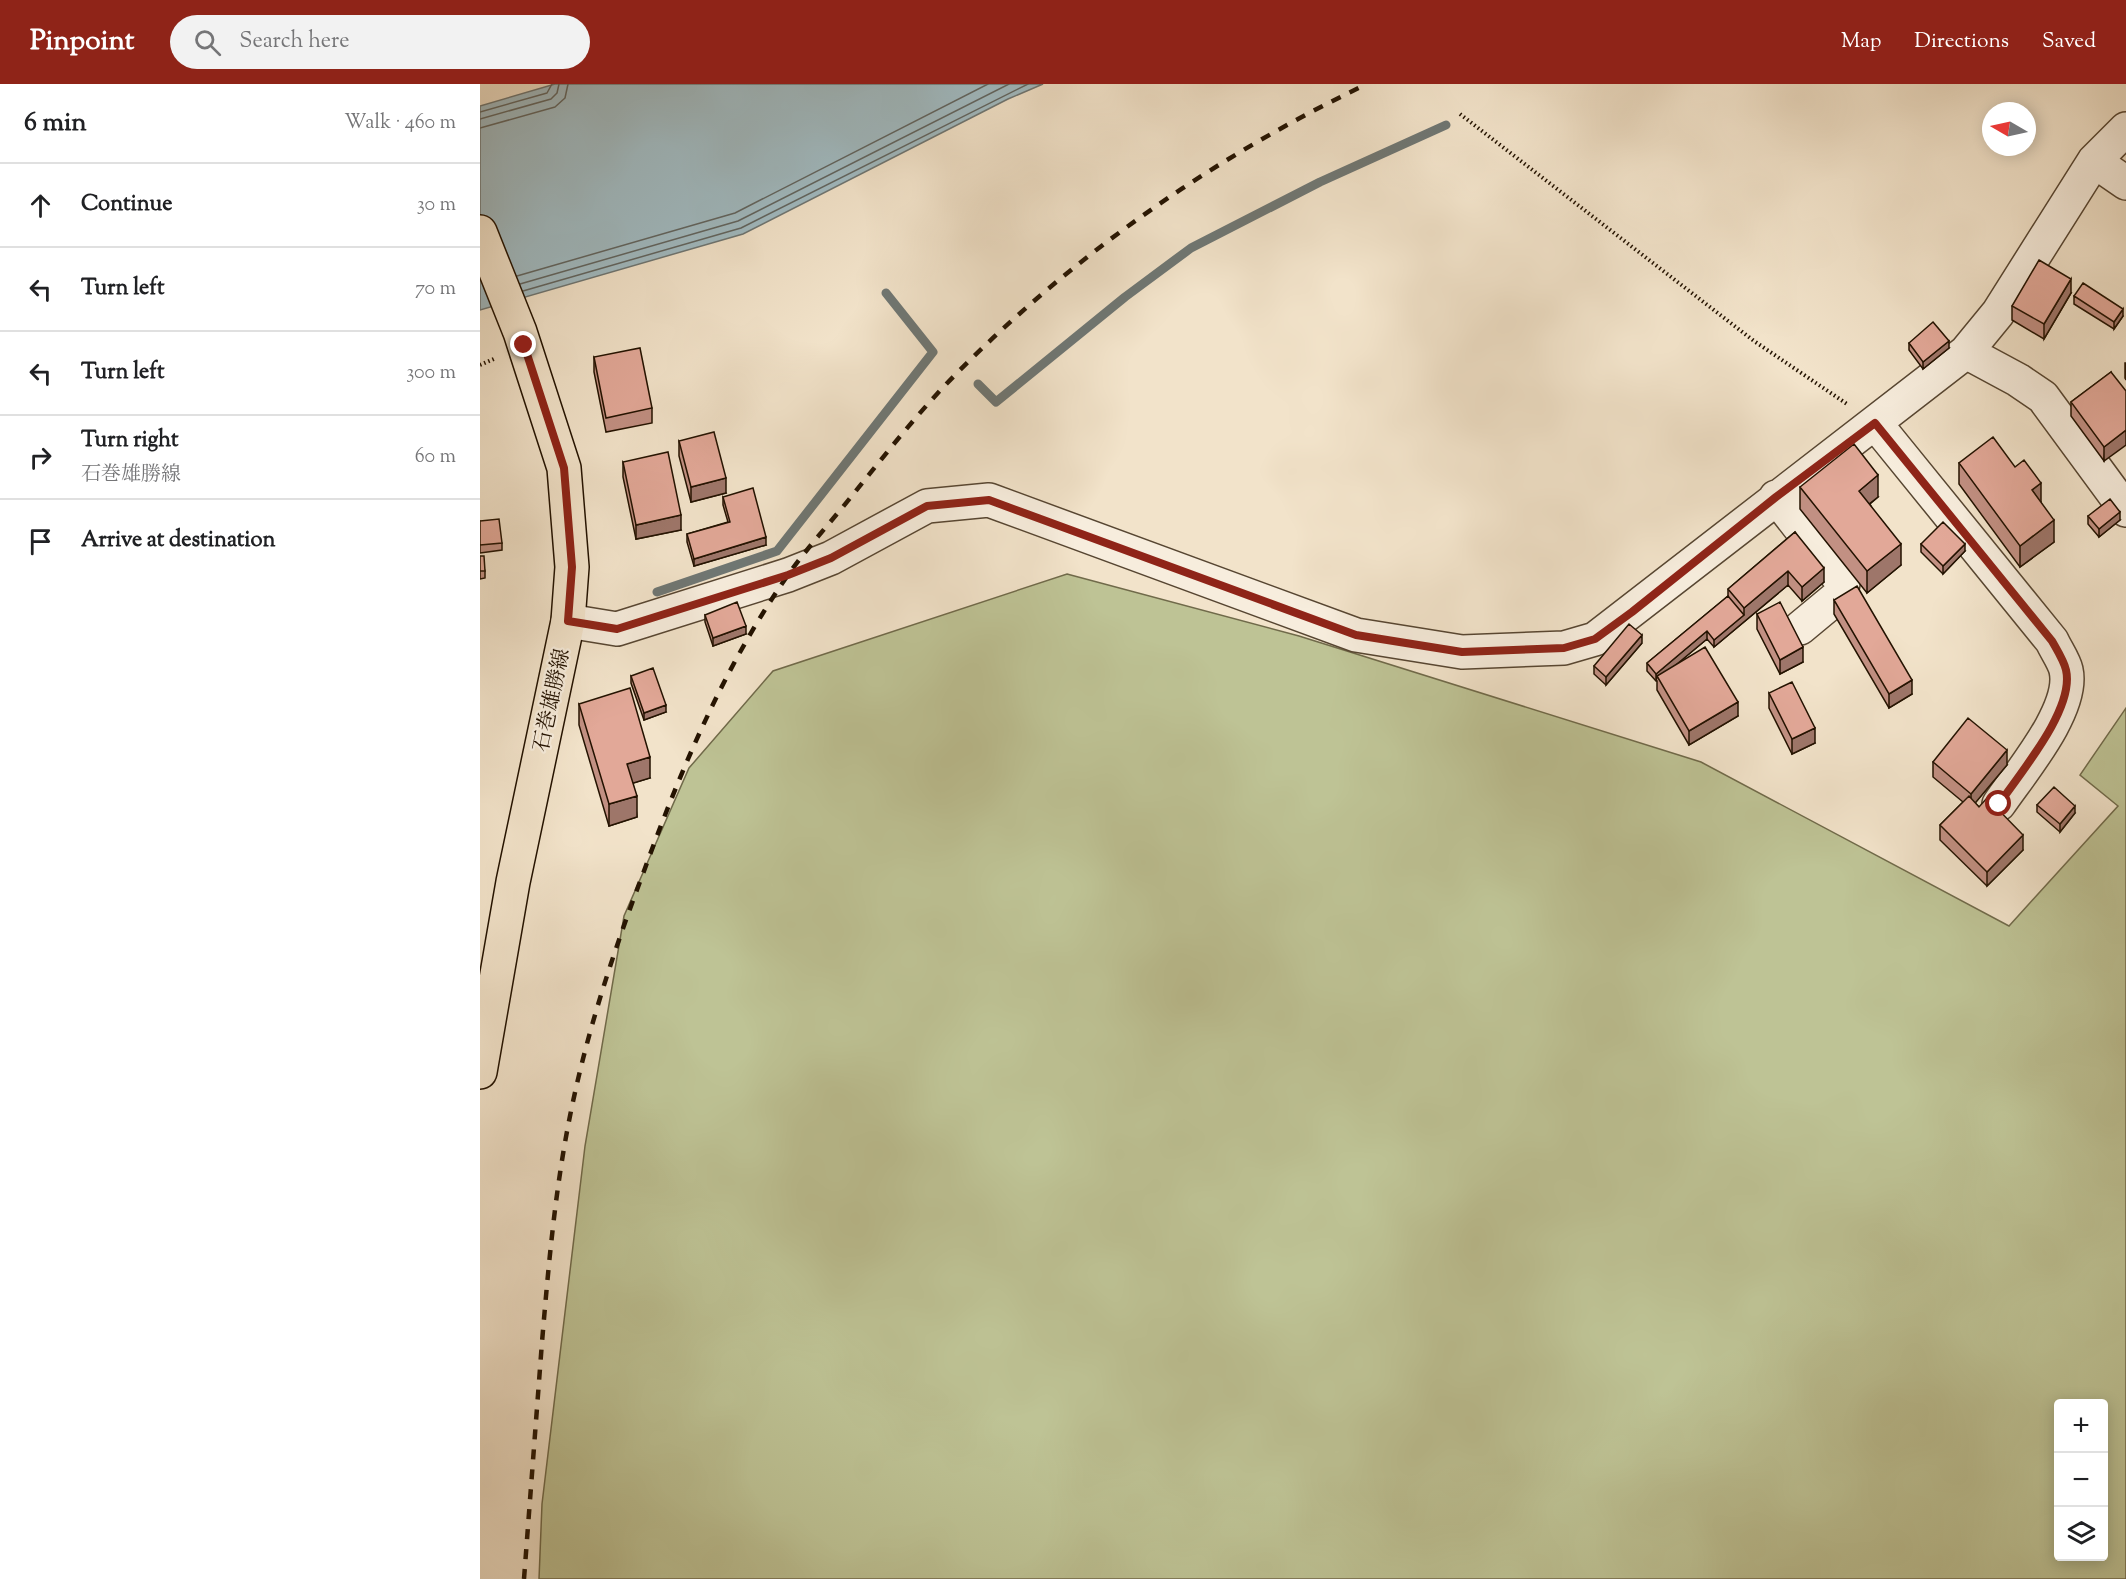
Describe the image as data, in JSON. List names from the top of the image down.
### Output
{
  "streets": {
    "main road": ["石巻雄勝線"]
  },
  "north": "left",
  "page": {
    "header": "Pinpoint",
    "search": "Search here",
    "nav": ["Map", "Directions", "Saved"],
    "heading": ["6 min", "Walk · 460 m"],
    "list": [
      ["Continue", "30 m"],
      ["Turn left", "70 m"],
      ["Turn left", "300 m"],
      ["Turn right", "石巻雄勝線", "60 m"],
      "Arrive at destination"
    ],
    "map_buttons": ["+", "−"]
  }
}
